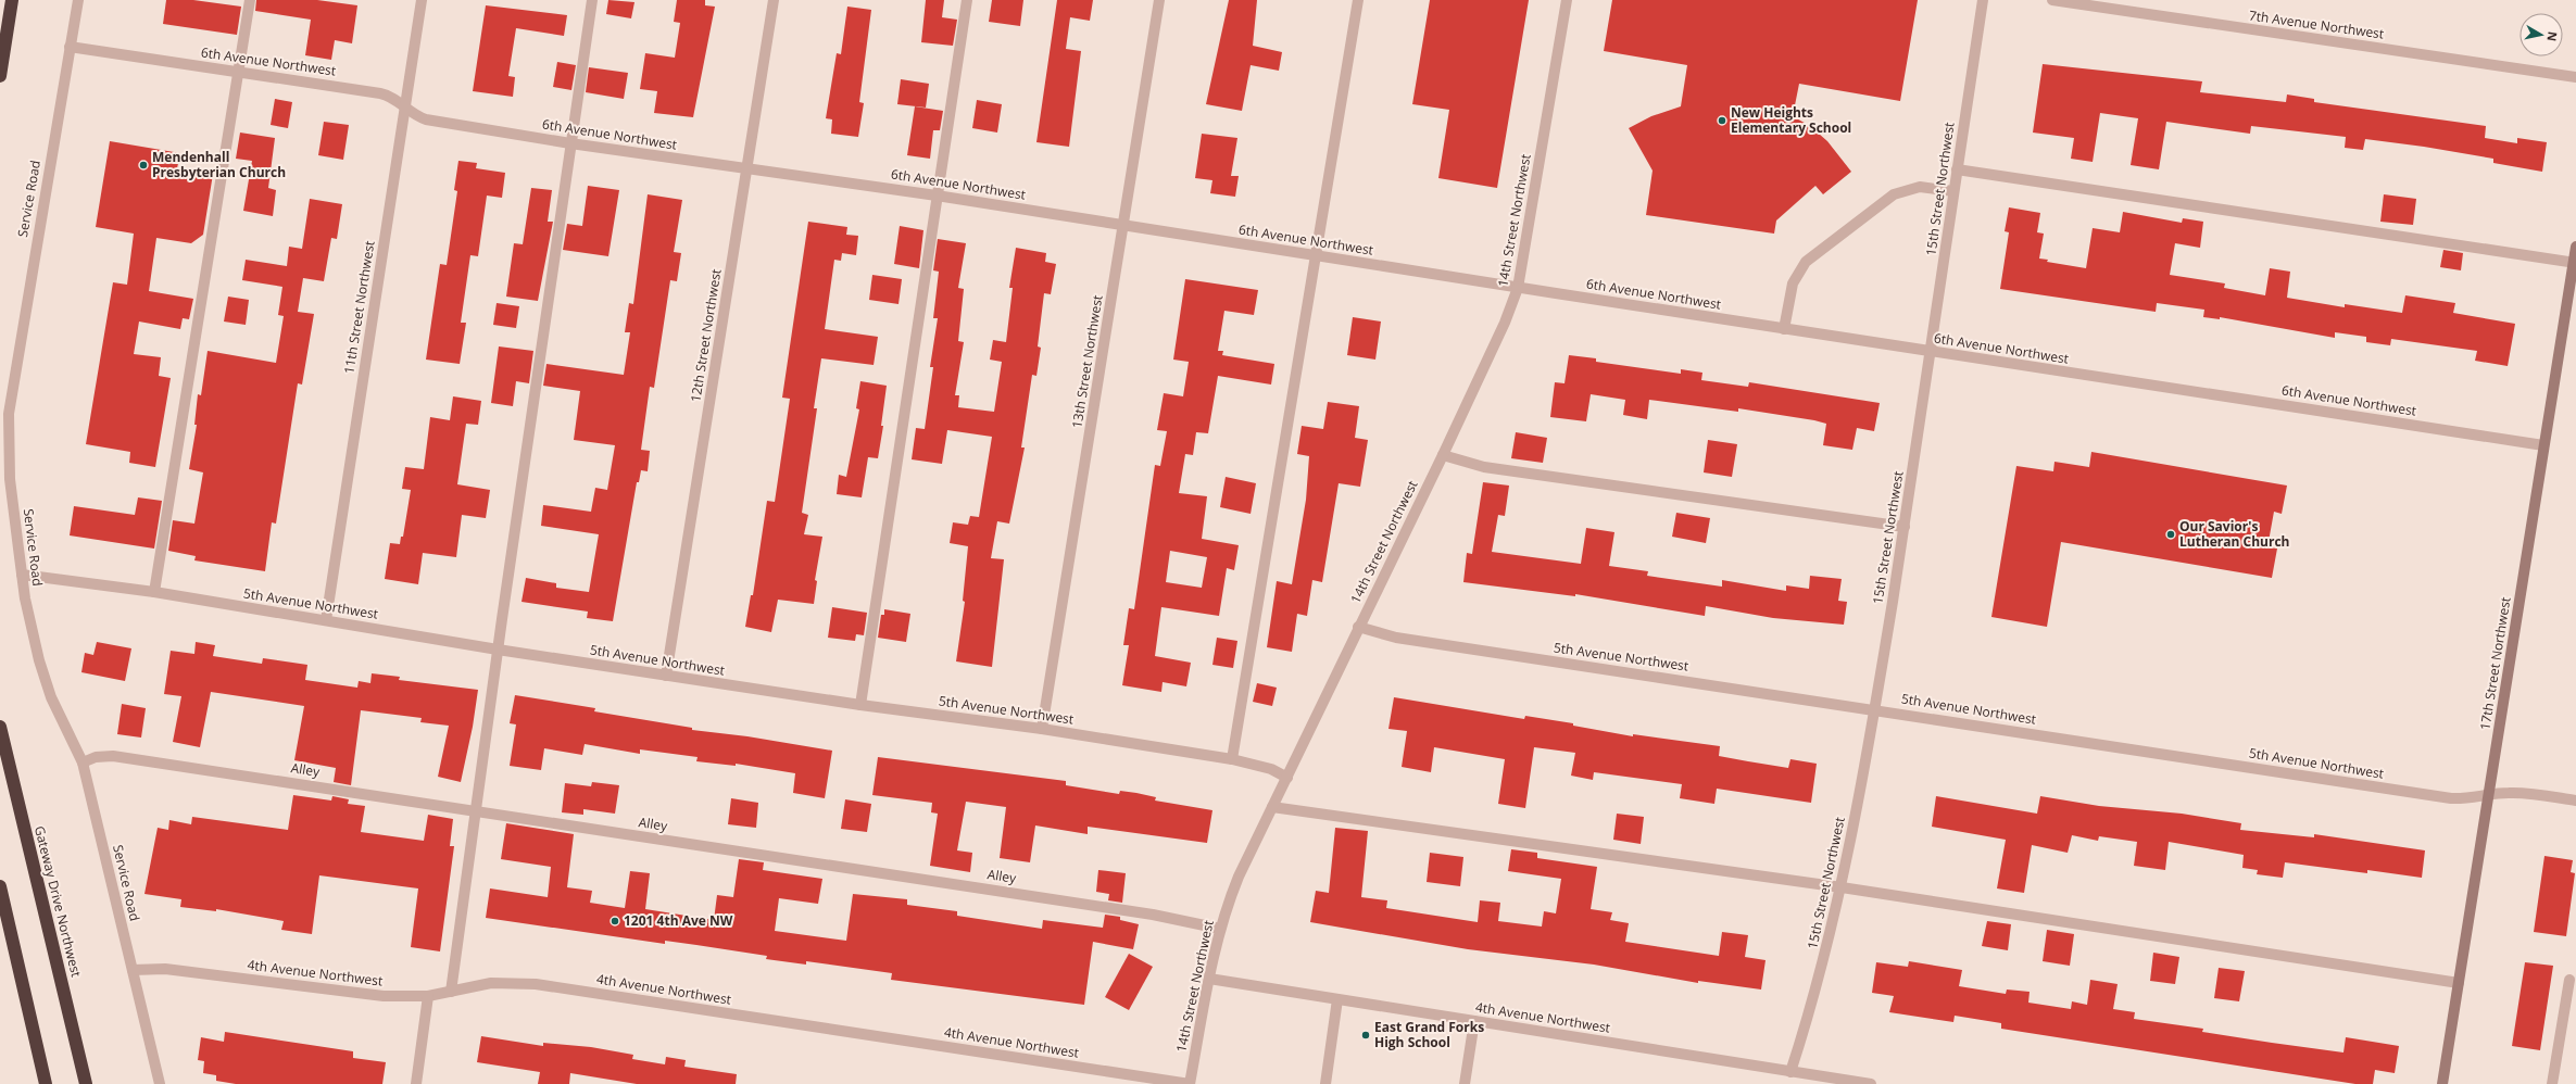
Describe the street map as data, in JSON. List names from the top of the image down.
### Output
{
  "streets": {
    "highway": ["Gateway Drive Northwest"],
    "street": [
      "7th Avenue Northwest",
      "6th Avenue Northwest",
      "15th Street Northwest",
      "Service Road",
      "14th Street Northwest",
      "11th Street Northwest",
      "12th Street Northwest",
      "13th Street Northwest",
      "5th Avenue Northwest",
      "17th Street Northwest",
      "Alley",
      "4th Avenue Northwest"
    ]
  },
  "crossings": [
    ["6th Avenue Northwest", "15th Street Northwest"],
    ["6th Avenue Northwest", "Service Road"],
    ["6th Avenue Northwest", "14th Street Northwest"],
    ["6th Avenue Northwest", "11th Street Northwest"],
    ["6th Avenue Northwest", "12th Street Northwest"],
    ["6th Avenue Northwest", "13th Street Northwest"],
    ["6th Avenue Northwest", "17th Street Northwest"],
    ["15th Street Northwest", "5th Avenue Northwest"],
    ["15th Street Northwest", "4th Avenue Northwest"],
    ["Service Road", "5th Avenue Northwest"],
    ["Service Road", "Alley"],
    ["Service Road", "4th Avenue Northwest"],
    ["14th Street Northwest", "5th Avenue Northwest"],
    ["14th Street Northwest", "Alley"],
    ["14th Street Northwest", "4th Avenue Northwest"],
    ["11th Street Northwest", "5th Avenue Northwest"],
    ["12th Street Northwest", "5th Avenue Northwest"],
    ["13th Street Northwest", "5th Avenue Northwest"],
    ["5th Avenue Northwest", "17th Street Northwest"]
  ],
  "places": [
    "New Heights Elementary School",
    "Mendenhall Presbyterian Church",
    "Our Savior's Lutheran Church",
    "1201 4th Ave NW",
    "East Grand Forks High School"
  ],
  "north": "right"
}
